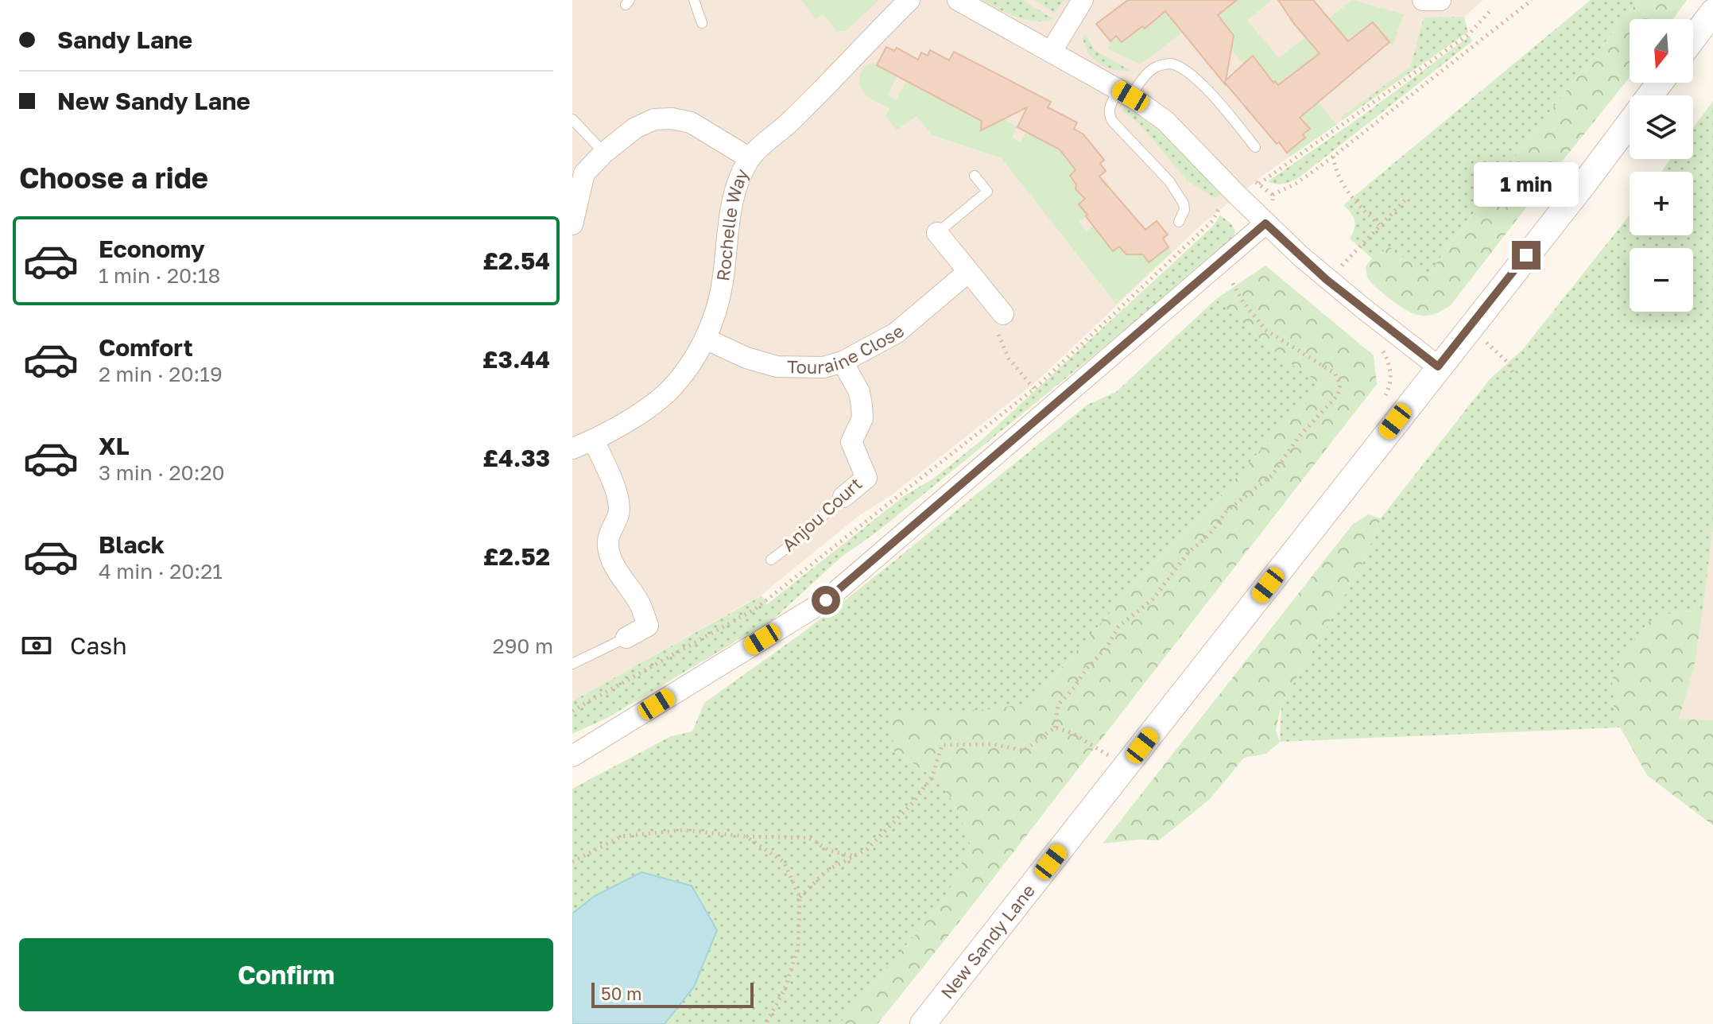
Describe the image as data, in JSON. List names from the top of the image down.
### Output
{
  "streets": {
    "street": [
      "Rochelle Way",
      "Touraine Close",
      "Anjou Court",
      "New Sandy Lane"
    ]
  },
  "crossings": [
    ["Rochelle Way", "Touraine Close"],
    ["Touraine Close", "Anjou Court"]
  ],
  "scale_bar": "50 m",
  "north": "bottom",
  "page": {
    "banner": ["Sandy Lane", "New Sandy Lane"],
    "map_buttons": ["+", "−"],
    "heading": "Choose a ride",
    "bubble": "1 min",
    "list": [
      {
        "name": "Economy",
        "note": "1 min · 20:18",
        "value": "£2.54"
      },
      {
        "name": "Comfort",
        "note": "2 min · 20:19",
        "value": "£3.44"
      },
      {
        "name": "XL",
        "note": "3 min · 20:20",
        "value": "£4.33"
      },
      {
        "name": "Black",
        "note": "4 min · 20:21",
        "value": "£2.52"
      }
    ],
    "pay": ["Cash", "290 m"],
    "buttons": "Confirm",
    "scale": "50 m"
  }
}
